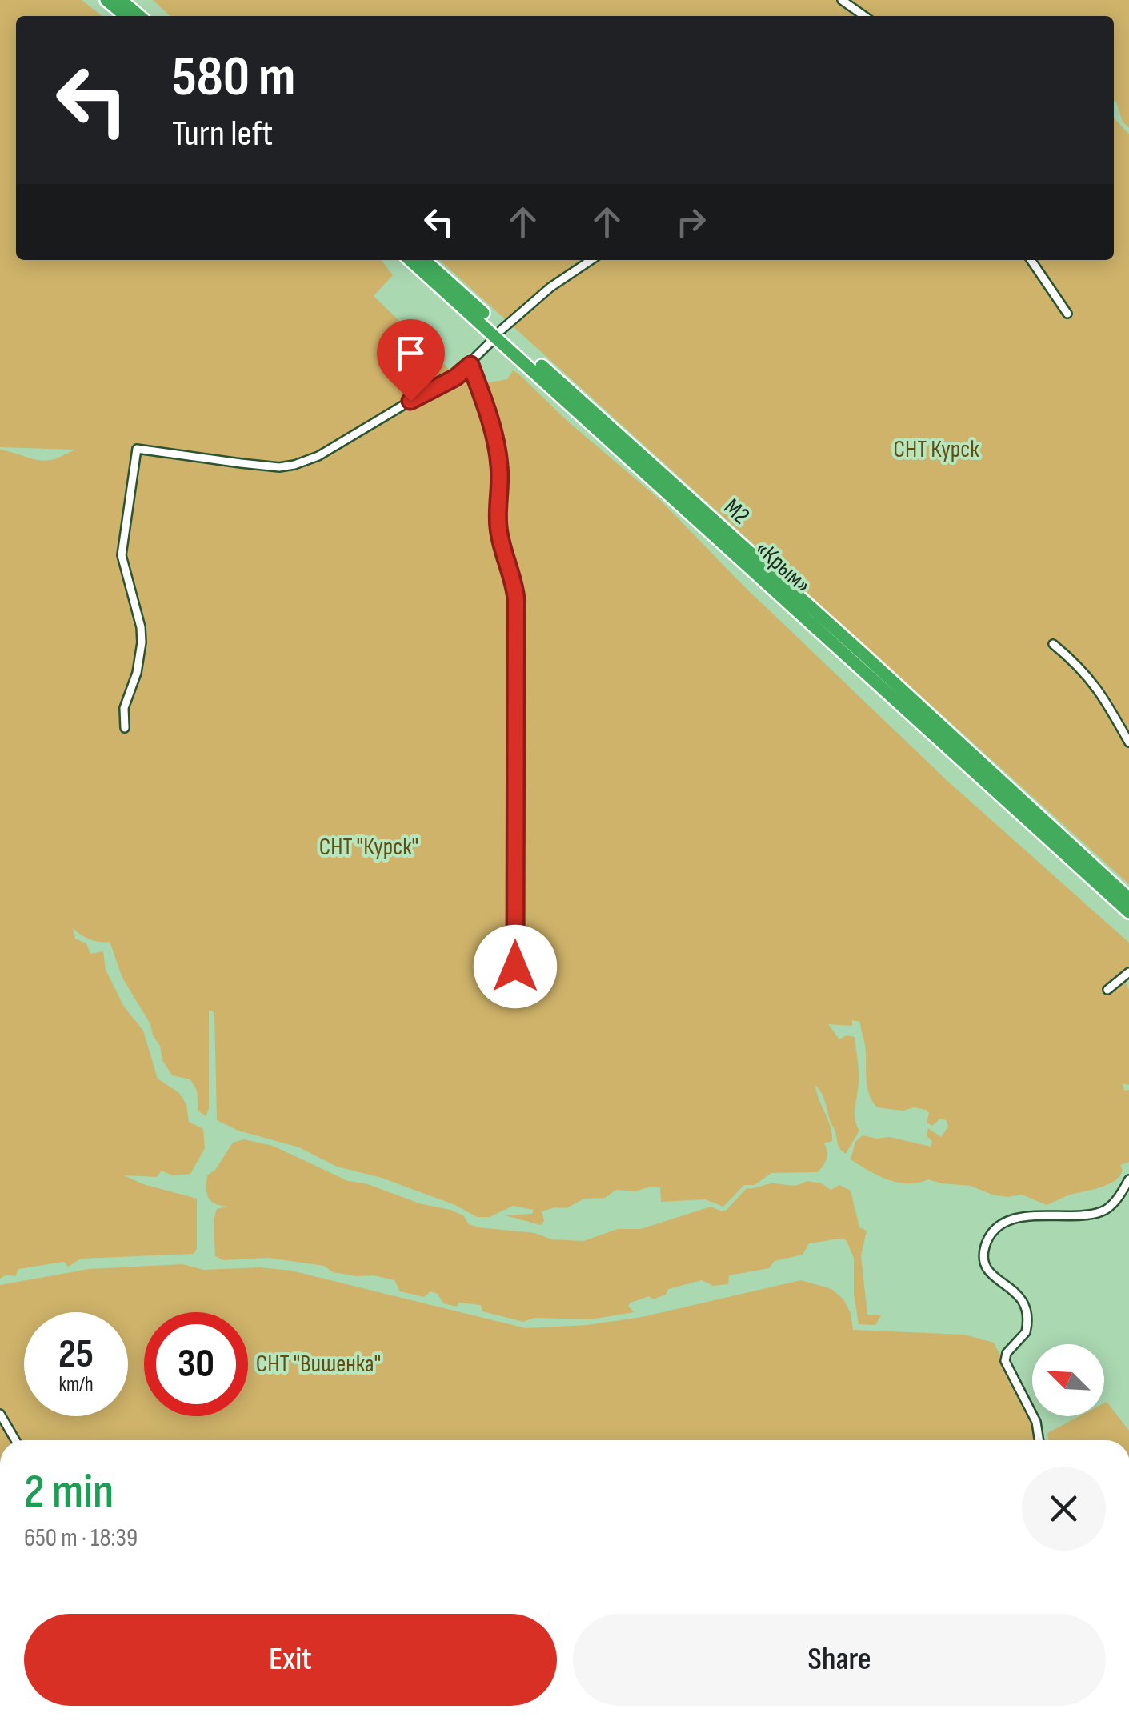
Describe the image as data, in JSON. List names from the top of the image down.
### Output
{
  "streets": {
    "highway": ["М2", "«Крым»"]
  },
  "crossings": [
    ["М2", "«Крым»"]
  ],
  "parks": ["СНТ Курск", "СНТ \"Курск\"", "СНТ \"Вишенка\""],
  "north": "top left",
  "page": {
    "turn": ["580 m", "Turn left"],
    "speed": "25 km/h",
    "limit": "30",
    "heading": ["2 min", "650 m · 18:39"],
    "buttons": ["Exit", "Share"]
  }
}
